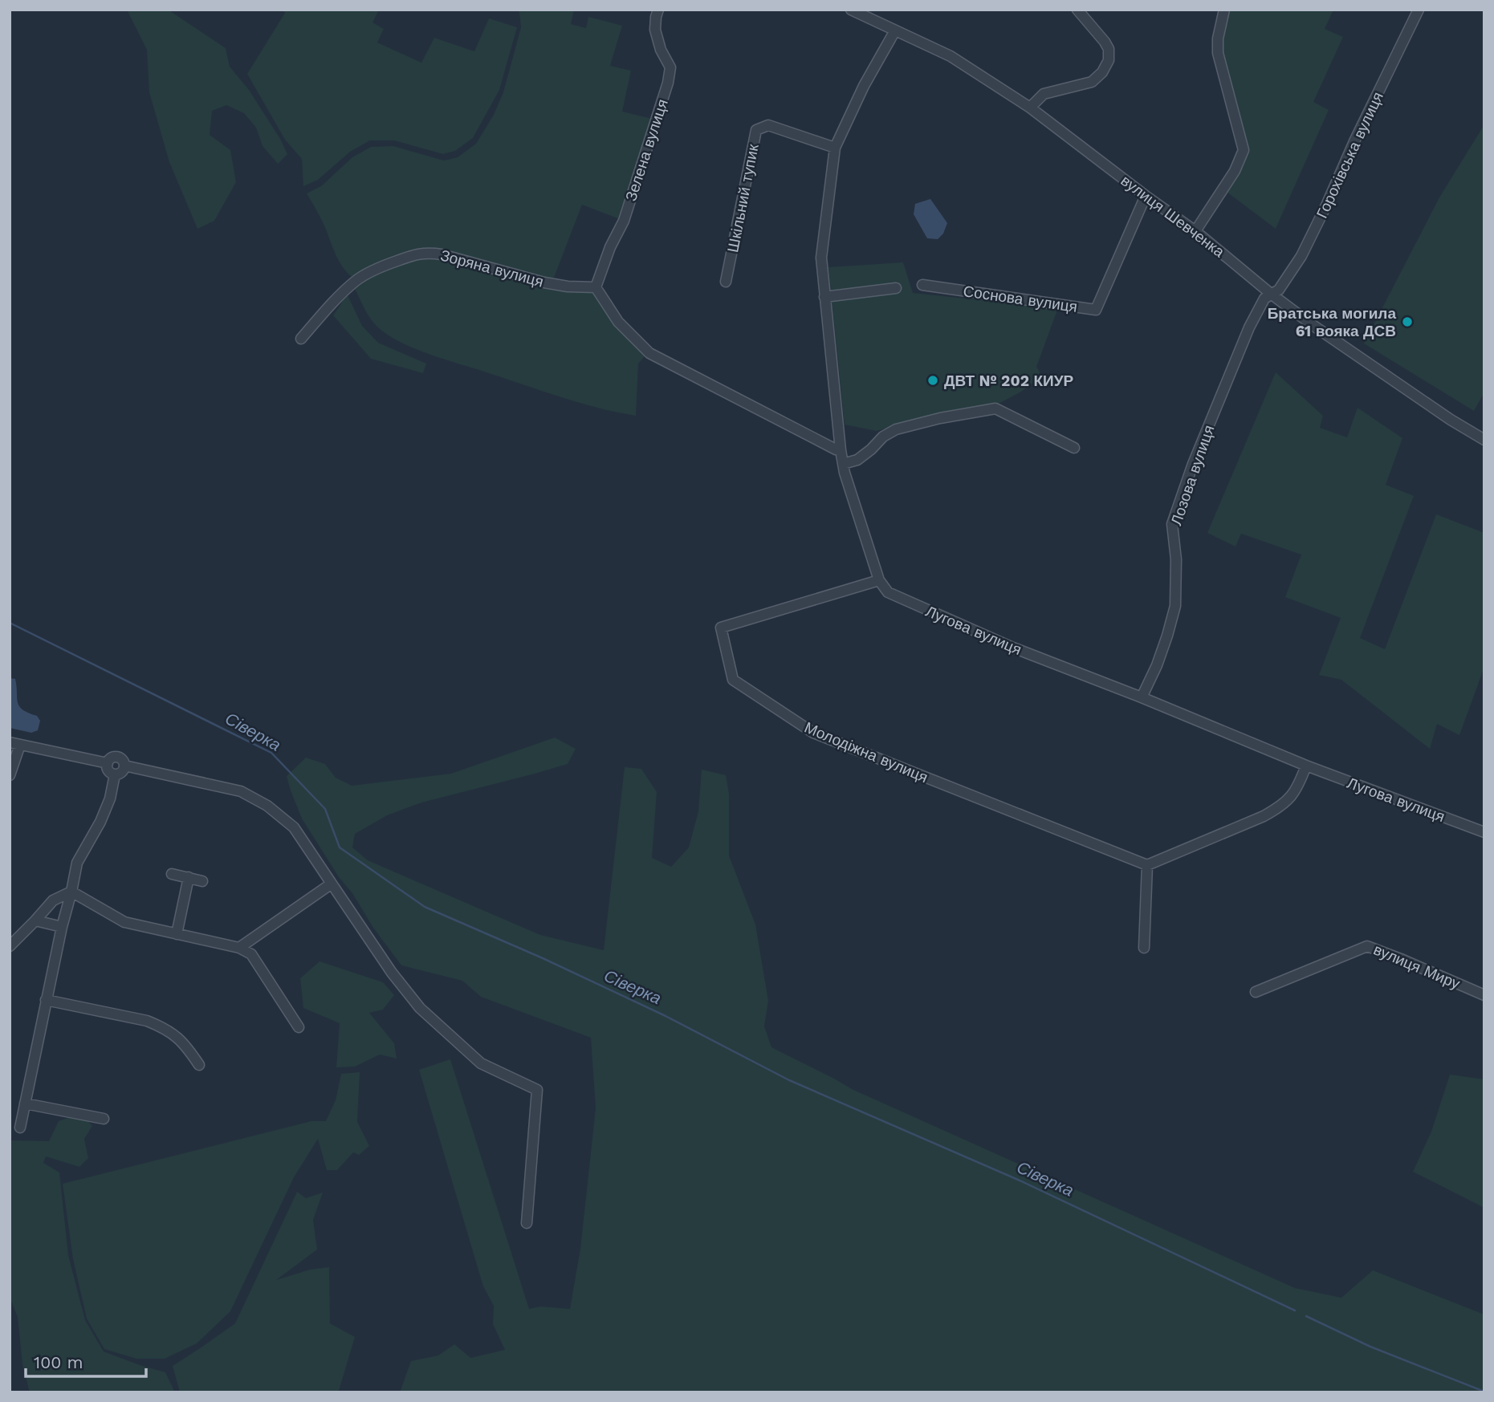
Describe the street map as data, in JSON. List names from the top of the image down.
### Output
{
  "streets": {
    "street": [
      "Зелена вулиця",
      "Горохівська вулиця",
      "Шкільний тупик",
      "вулиця Шевченка",
      "Зоряна вулиця",
      "Соснова вулиця",
      "Лозова вулиця",
      "Лугова вулиця",
      "Молодіжна вулиця",
      "вулиця Миру"
    ]
  },
  "crossings": [
    ["Зелена вулиця", "Зоряна вулиця"],
    ["Горохівська вулиця", "вулиця Шевченка"],
    ["Горохівська вулиця", "Лозова вулиця"],
    ["вулиця Шевченка", "Соснова вулиця"],
    ["вулиця Шевченка", "Лозова вулиця"],
    ["Лозова вулиця", "Лугова вулиця"],
    ["Лугова вулиця", "Молодіжна вулиця"]
  ],
  "water": ["Сіверка"],
  "places": ["Братська могила 61 вояка ДСВ", "ДВТ № 202 КИУР"],
  "scale_bar": "100 m"
}
